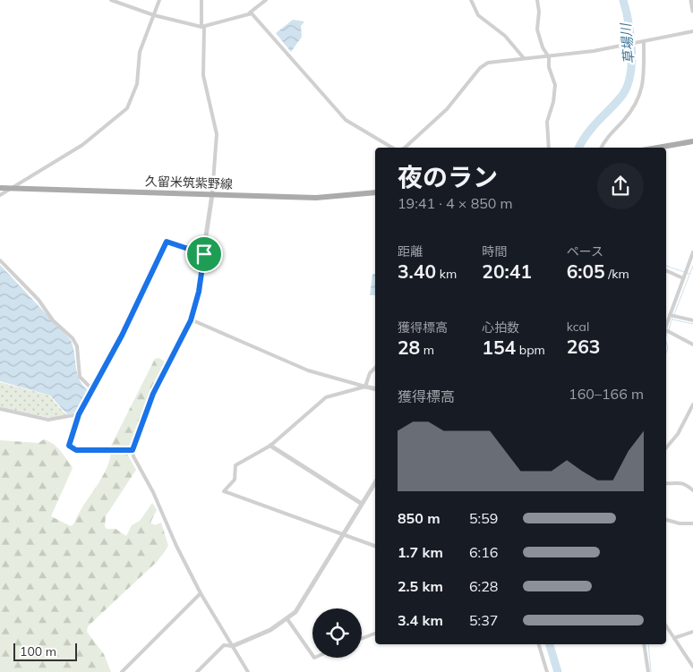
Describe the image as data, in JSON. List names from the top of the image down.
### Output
{
  "streets": {
    "main road": ["久留米筑紫野線"]
  },
  "water": ["草場川"],
  "scale_bar": "100 m",
  "page": {
    "heading": ["夜のラン", "19:41 · 4 × 850 m"],
    "stats": [
      ["距離", "3.40 km"],
      ["時間", "20:41"],
      ["ペース", "6:05 /km"],
      ["獲得標高", "28 m"],
      ["心拍数", "154 bpm"],
      ["kcal", "263"]
    ],
    "chart": ["獲得標高", "160–166 m"],
    "list": [
      {
        "name": "850 m",
        "note": "5:59"
      },
      {
        "name": "1.7 km",
        "note": "6:16"
      },
      {
        "name": "2.5 km",
        "note": "6:28"
      },
      {
        "name": "3.4 km",
        "note": "5:37"
      }
    ],
    "scale": "100 m"
  }
}
